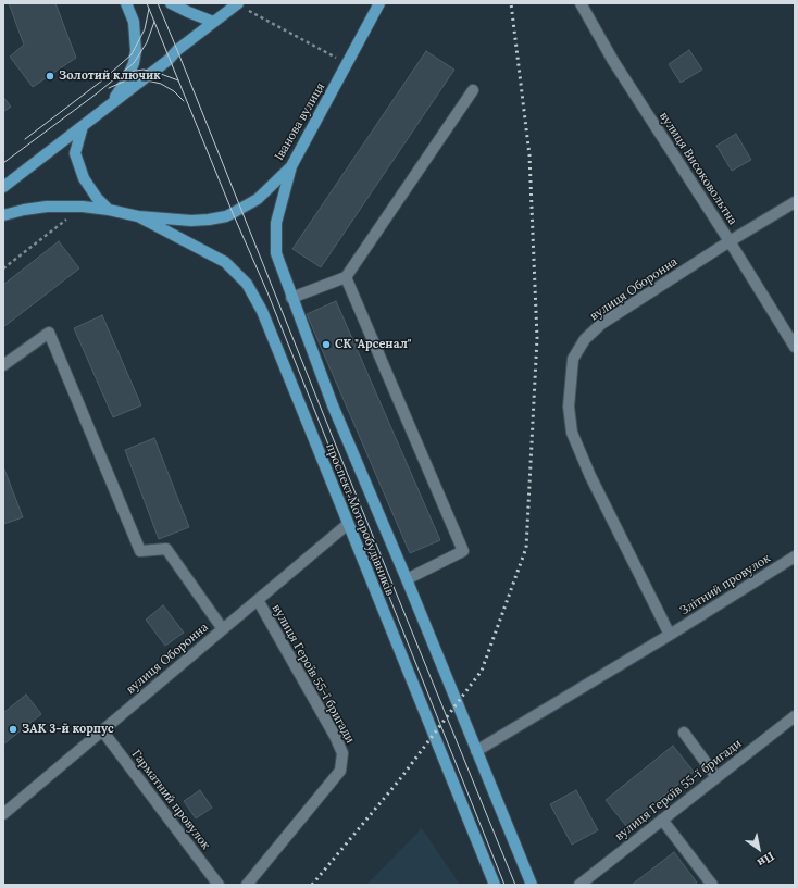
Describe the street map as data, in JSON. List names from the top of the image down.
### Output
{
  "streets": {
    "main road": ["Іванова вулиця", "проспект Моторобудівників"],
    "street": [
      "вулиця Високовольтна",
      "вулиця Оборонна",
      "Злітний провулок",
      "вулиця Героїв 55-ї бригади",
      "Гарматний провулок"
    ]
  },
  "crossings": [
    ["Іванова вулиця", "проспект Моторобудівників"],
    ["вулиця Високовольтна", "вулиця Оборонна"],
    ["вулиця Оборонна", "проспект Моторобудівників"],
    ["вулиця Оборонна", "Злітний провулок"],
    ["вулиця Оборонна", "вулиця Героїв 55-ї бригади"],
    ["вулиця Оборонна", "Гарматний провулок"],
    ["проспект Моторобудівників", "Злітний провулок"]
  ],
  "places": ["Золотий ключик", "СК \"Арсенал\"", "ЗАК 3-й корпус"],
  "north": "bottom right"
}
